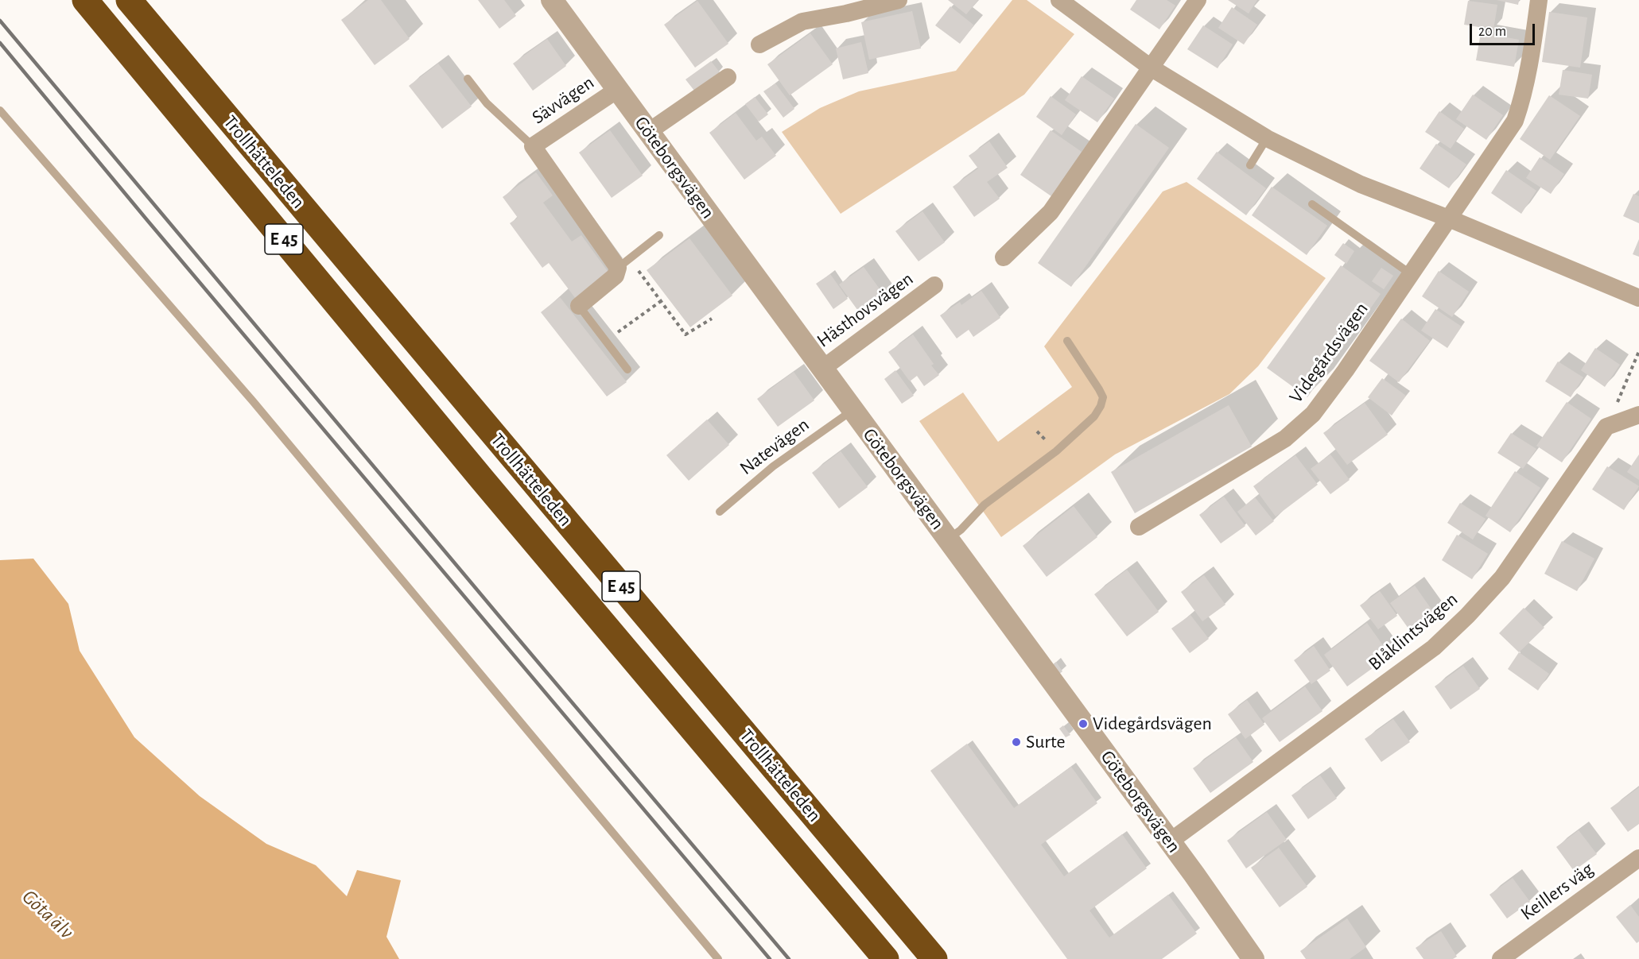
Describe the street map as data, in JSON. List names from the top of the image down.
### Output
{
  "streets": {
    "highway": ["Trollhätteleden", "E 45"],
    "street": [
      "Sävvägen",
      "Göteborgsvägen",
      "Hästhovsvägen",
      "Videgårdsvägen",
      "Blåklintsvägen",
      "Keillers väg"
    ],
    "lane": ["Natevägen"]
  },
  "crossings": [
    ["Sävvägen", "Göteborgsvägen"],
    ["Göteborgsvägen", "Hästhovsvägen"],
    ["Göteborgsvägen", "Natevägen"],
    ["Göteborgsvägen", "Blåklintsvägen"]
  ],
  "water": ["Göta älv"],
  "places": ["Videgårdsvägen", "Surte"],
  "scale_bar": "20 m"
}
